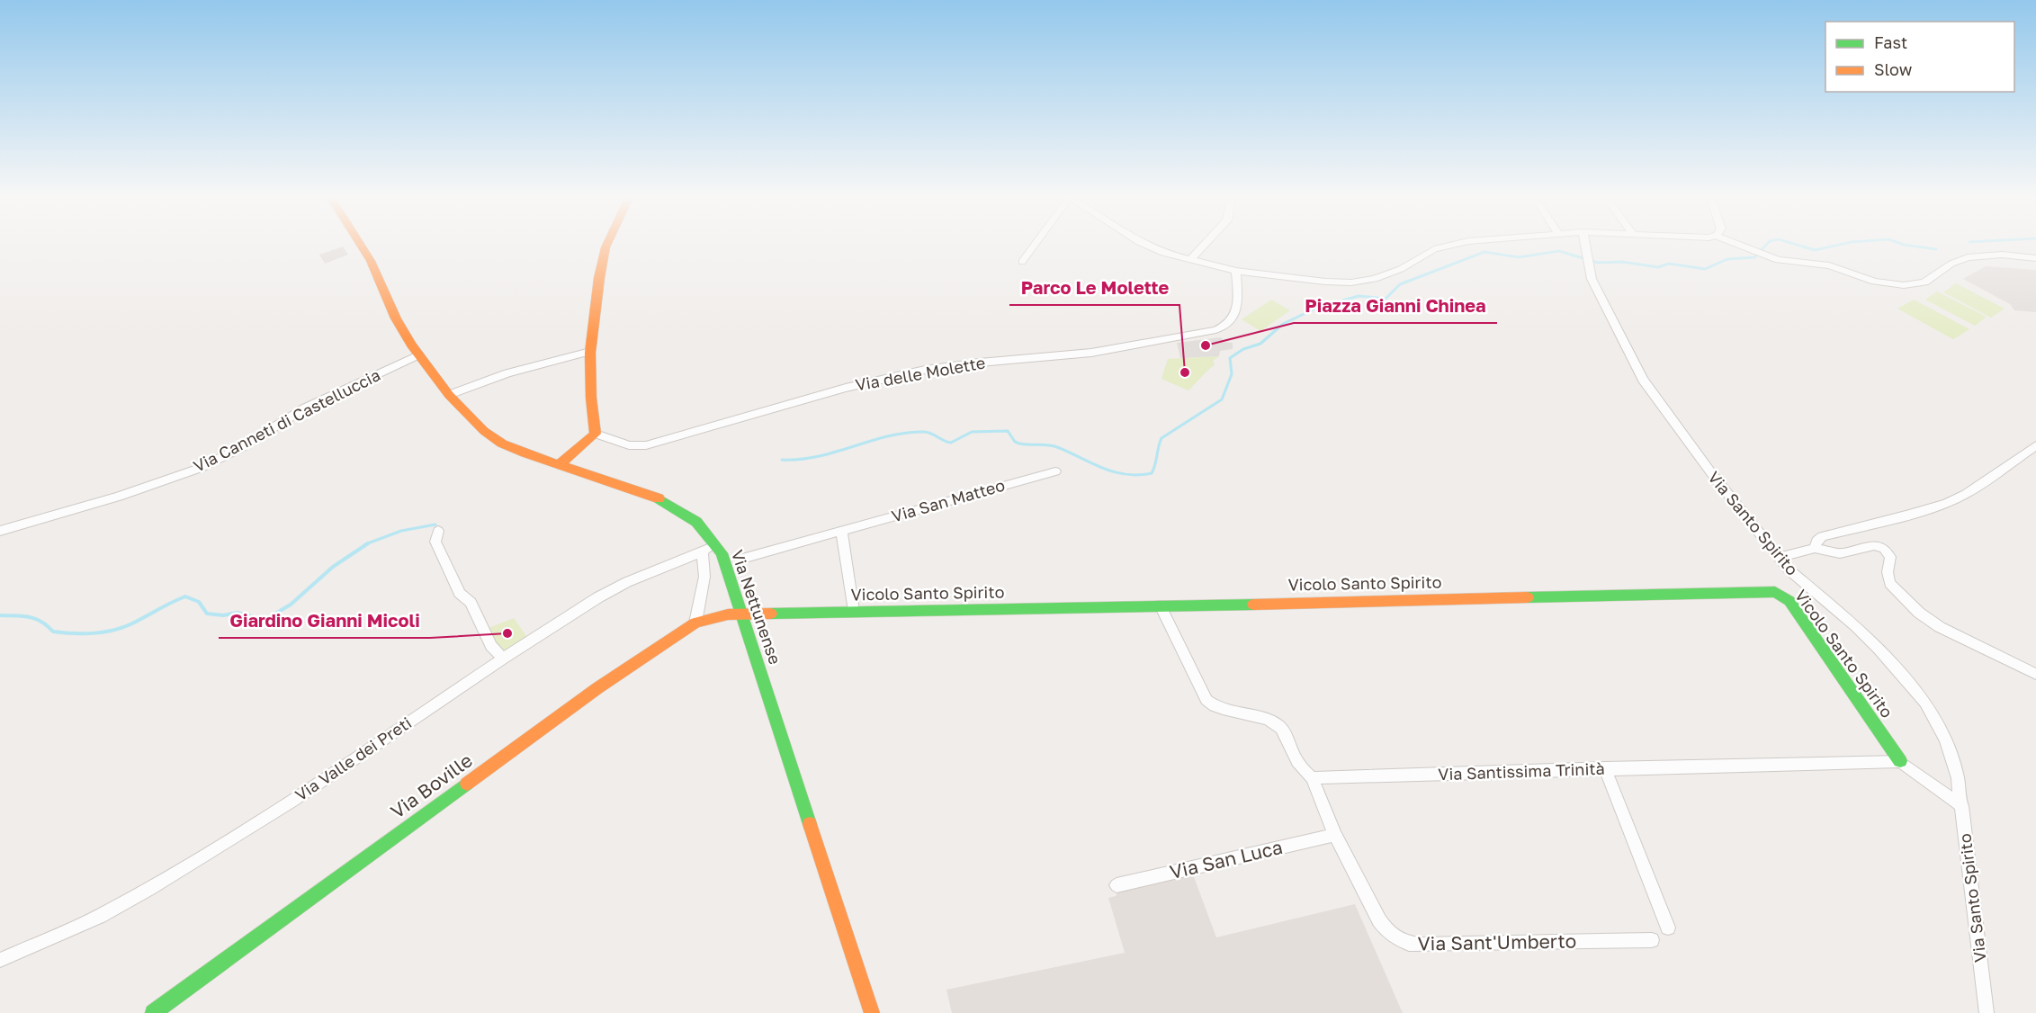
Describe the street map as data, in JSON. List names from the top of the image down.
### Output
{
  "streets": {
    "street": [
      "Via delle Molette",
      "Via Canneti di Castelluccia",
      "Via San Matteo",
      "Via Santo Spirito",
      "Vicolo Santo Spirito",
      "Via Nettunense",
      "Via Valle dei Preti",
      "Via Santissima Trinità",
      "Via Boville",
      "Via San Luca",
      "Via Sant'Umberto"
    ]
  },
  "crossings": [
    ["Via Canneti di Castelluccia", "Via Nettunense"],
    ["Vicolo Santo Spirito", "Via Nettunense"],
    ["Vicolo Santo Spirito", "Via Santissima Trinità"],
    ["Vicolo Santo Spirito", "Via Boville"],
    ["Via Nettunense", "Via Valle dei Preti"],
    ["Via Nettunense", "Via Boville"],
    ["Via Santissima Trinità", "Via Sant'Umberto"],
    ["Via San Luca", "Via Sant'Umberto"]
  ],
  "places": ["Piazza Gianni Chinea", "Parco Le Molette", "Giardino Gianni Micoli"],
  "legend": ["Fast", "Slow"]
}
